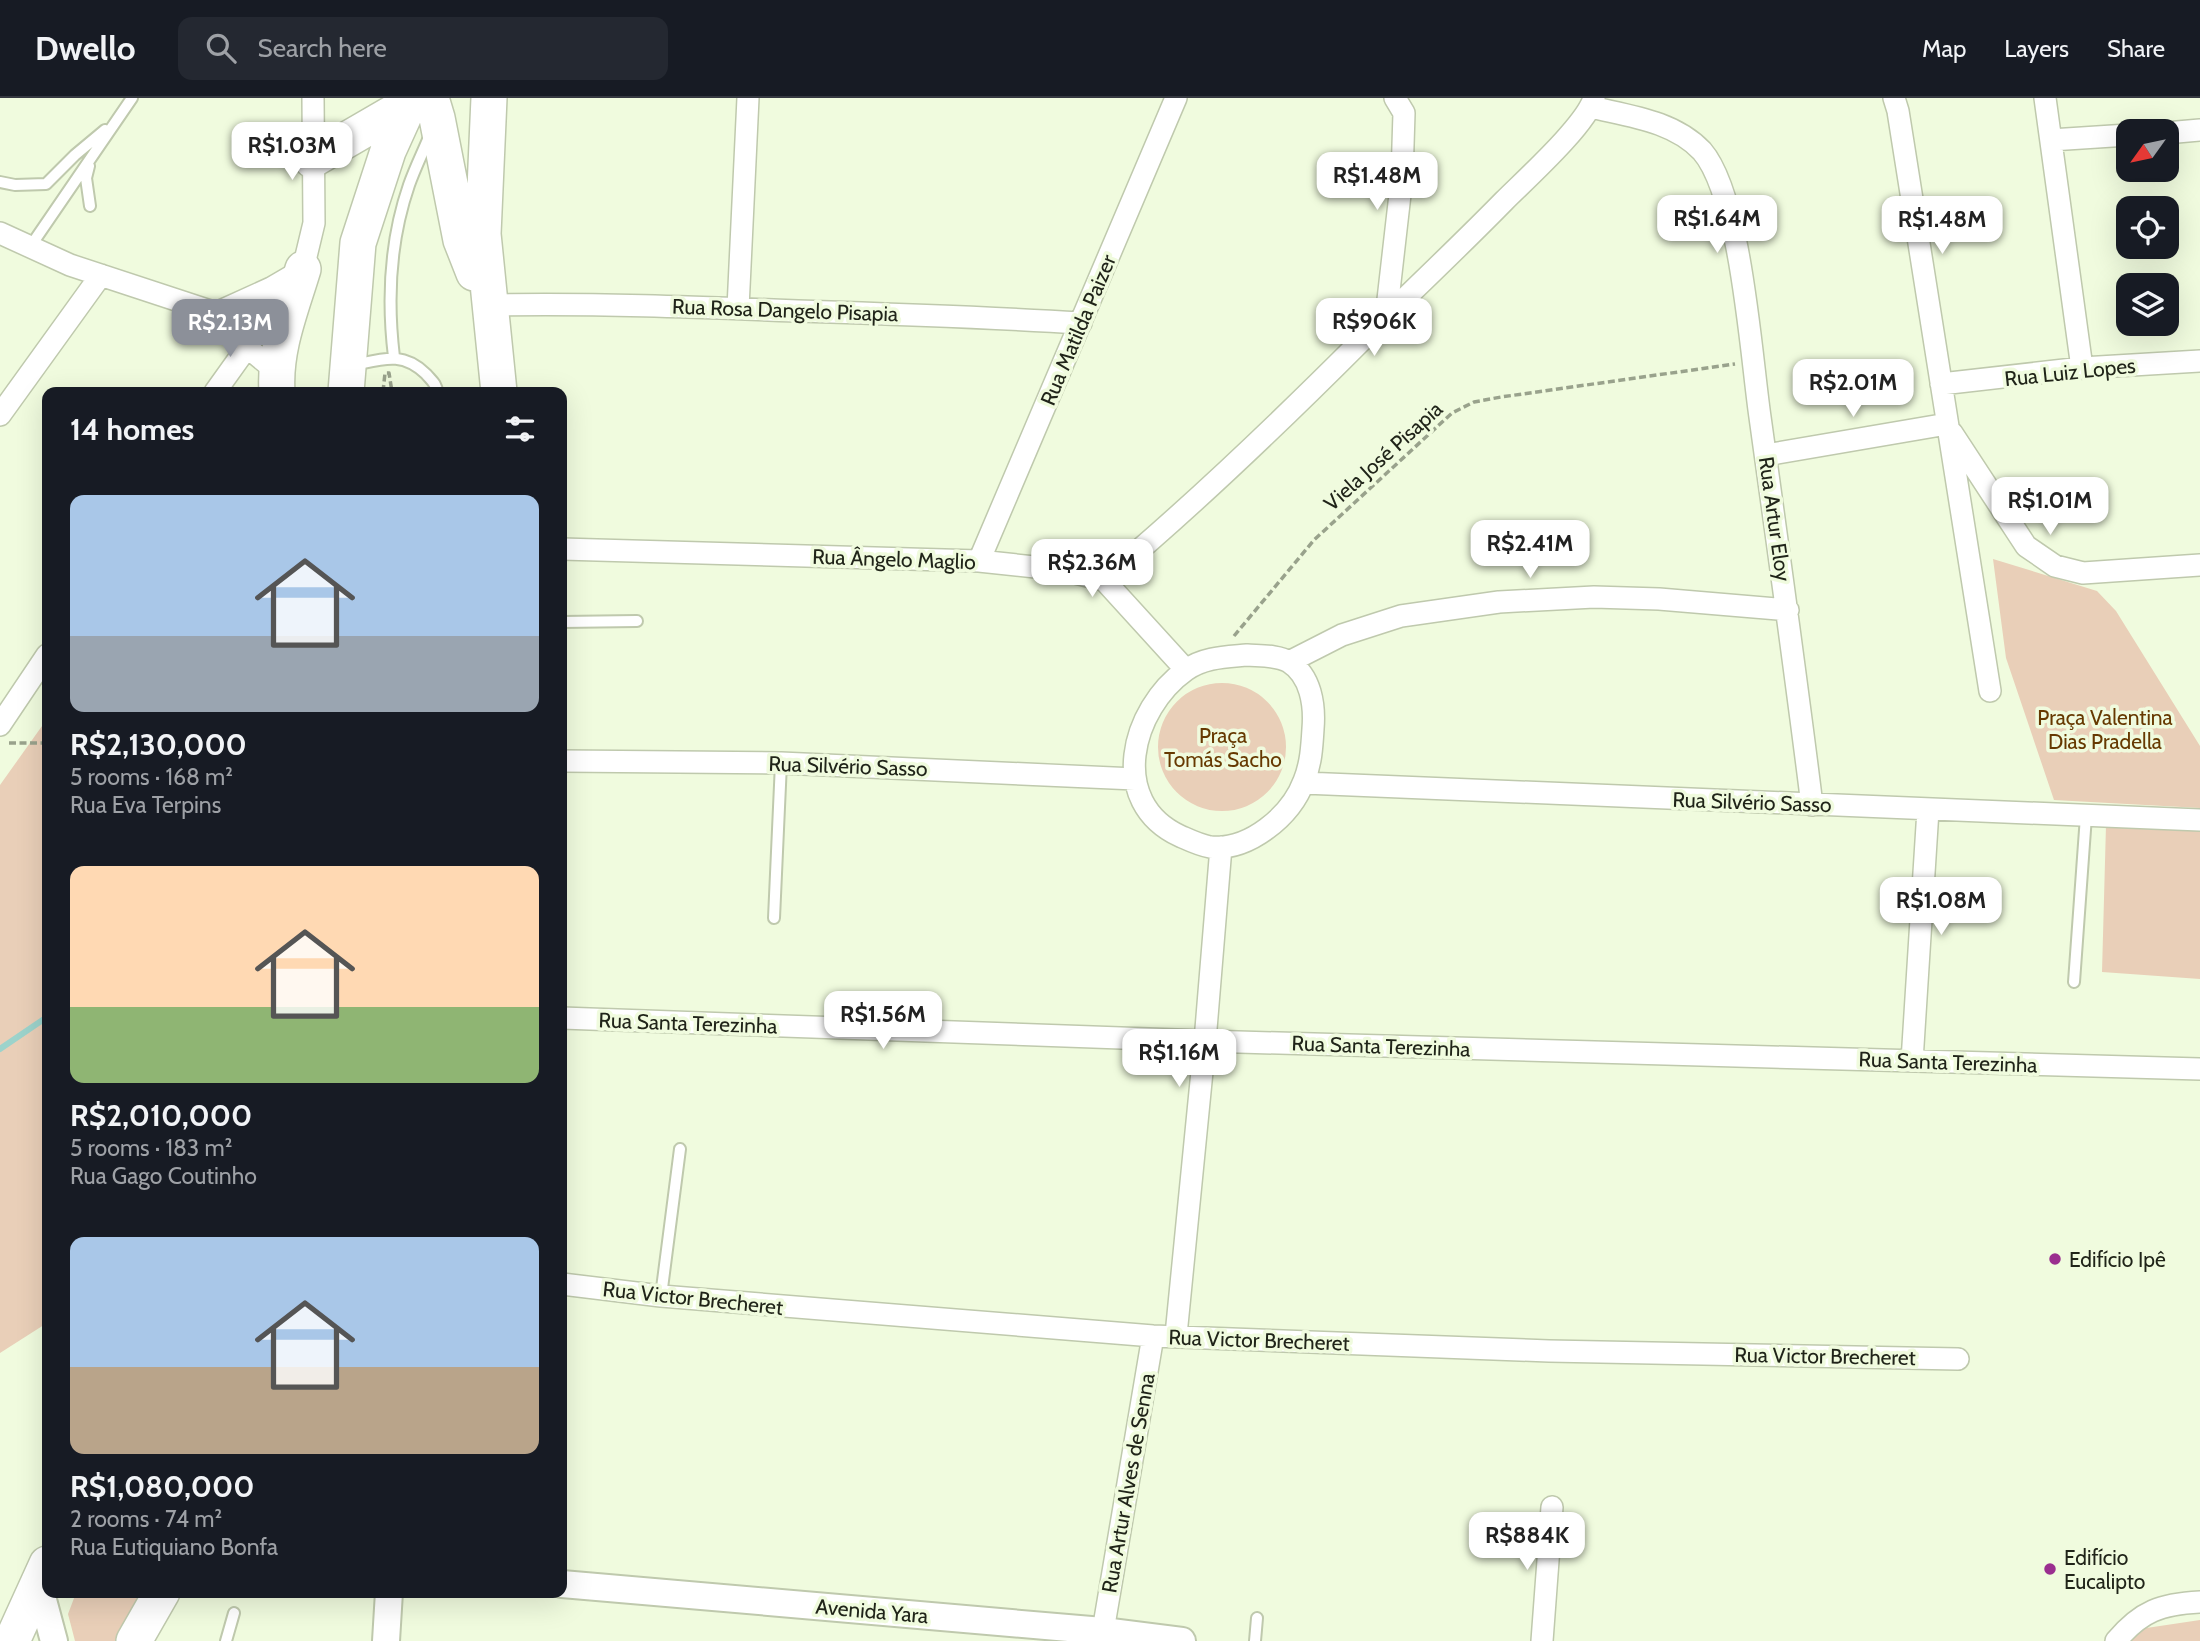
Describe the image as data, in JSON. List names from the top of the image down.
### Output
{
  "streets": {
    "street": [
      "Rua Rosa Dangelo Pisapia",
      "Rua Matilda Paizer",
      "Rua Luiz Lopes",
      "Rua Artur Eloy",
      "Rua Ângelo Maglio",
      "Rua Silvério Sasso",
      "Rua Santa Terezinha",
      "Rua Victor Brecheret",
      "Rua Artur Alves de Senna",
      "Avenida Yara"
    ],
    "path": ["Viela José Pisapia"]
  },
  "crossings": [
    ["Rua Rosa Dangelo Pisapia", "Rua Matilda Paizer"],
    ["Rua Matilda Paizer", "Rua Ângelo Maglio"],
    ["Viela José Pisapia", "Rua Artur Eloy"],
    ["Viela José Pisapia", "Rua Silvério Sasso"],
    ["Rua Artur Eloy", "Rua Silvério Sasso"],
    ["Rua Victor Brecheret", "Rua Artur Alves de Senna"],
    ["Rua Artur Alves de Senna", "Avenida Yara"]
  ],
  "parks": ["Praça Valentina Dias Pradella", "Praça Tomás Sacho"],
  "places": ["Edifício Ipê", "Edifício Eucalipto"],
  "north": "bottom left",
  "page": {
    "header": "Dwello",
    "search": "Search here",
    "nav": ["Map", "Layers", "Share"],
    "price": [
      "R$1.03M",
      "R$1.48M",
      "R$1.64M",
      "R$1.48M",
      "R$906K",
      "R$2.13M",
      "R$2.01M",
      "R$1.01M",
      "R$2.41M",
      "R$2.36M",
      "R$1.08M",
      "R$1.56M",
      "R$1.16M",
      "R$884K"
    ],
    "heading": "14 homes",
    "list": [
      {
        "name": "R$2,130,000",
        "note": "5 rooms · 168 m² · Rua Eva Terpins"
      },
      {
        "name": "R$2,010,000",
        "note": "5 rooms · 183 m² · Rua Gago Coutinho"
      },
      {
        "name": "R$1,080,000",
        "note": "2 rooms · 74 m² · Rua Eutiquiano Bonfa"
      }
    ]
  }
}
